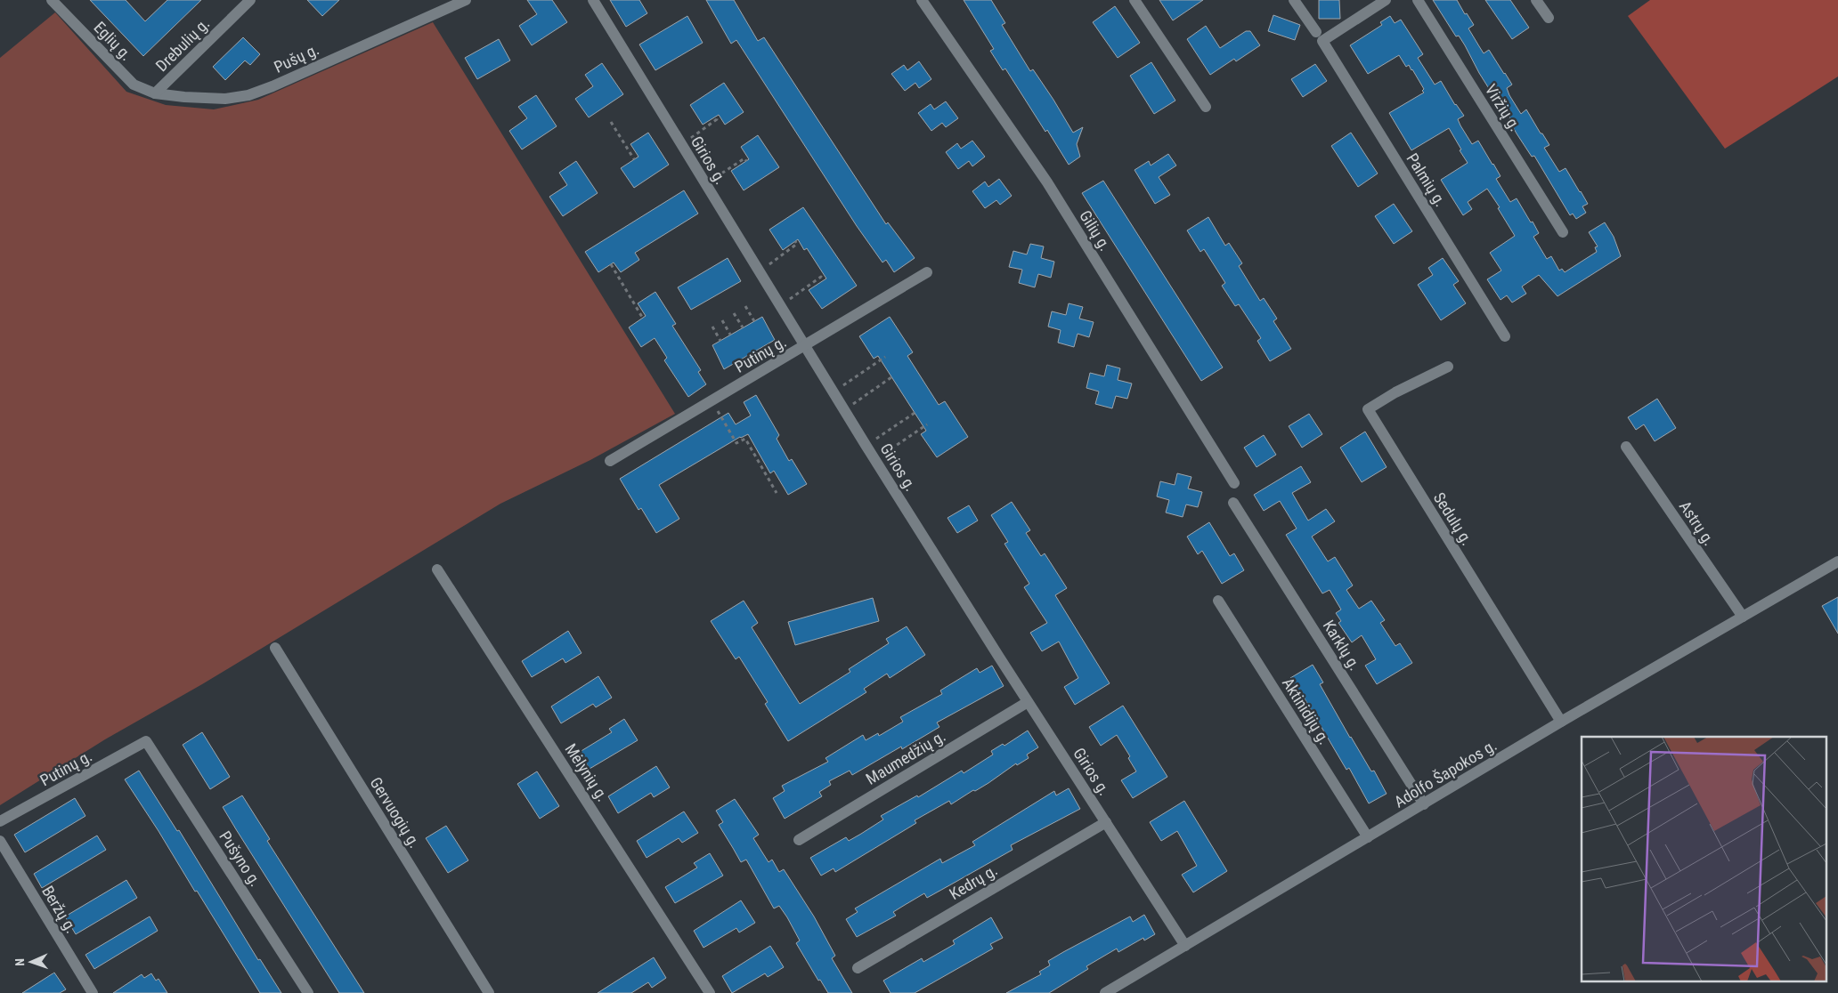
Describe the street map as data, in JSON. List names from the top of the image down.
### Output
{
  "streets": {
    "street": [
      "Eglių g.",
      "Drebulių g.",
      "Pušų g.",
      "Viržių g.",
      "Girios g.",
      "Palmių g.",
      "Gilių g.",
      "Putinų g.",
      "Sedulų g.",
      "Astrų g.",
      "Karklų g.",
      "Aktinidijų g.",
      "Maumedžių g.",
      "Mėlynių g.",
      "Adolfo Šapokos g.",
      "Gervuogių g.",
      "Pušyno g.",
      "Kedrų g.",
      "Beržų g."
    ]
  },
  "crossings": [
    ["Eglių g.", "Pušų g."],
    ["Drebulių g.", "Pušų g."],
    ["Girios g.", "Putinų g."],
    ["Girios g.", "Maumedžių g."],
    ["Girios g.", "Adolfo Šapokos g."],
    ["Girios g.", "Kedrų g."],
    ["Putinų g.", "Pušyno g."],
    ["Sedulų g.", "Adolfo Šapokos g."],
    ["Astrų g.", "Adolfo Šapokos g."],
    ["Karklų g.", "Adolfo Šapokos g."],
    ["Aktinidijų g.", "Adolfo Šapokos g."]
  ],
  "north": "left"
}
